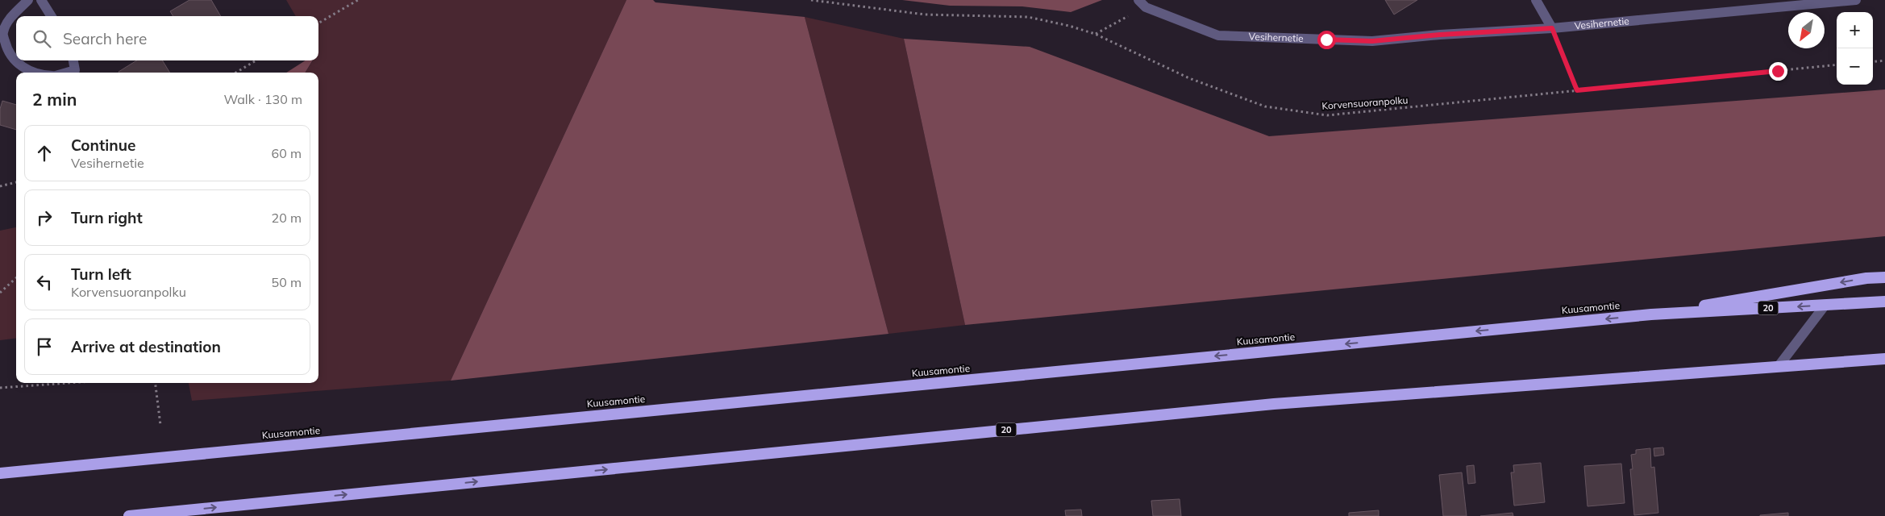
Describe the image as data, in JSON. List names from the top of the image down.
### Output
{
  "streets": {
    "highway": ["Kuusamontie", "20"],
    "street": ["Vesihernetie"],
    "path": ["Korvensuoranpolku"]
  },
  "north": "bottom left",
  "page": {
    "map_buttons": ["+", "−"],
    "search": "Search here",
    "heading": ["2 min", "Walk · 130 m"],
    "list": [
      ["Continue", "Vesihernetie", "60 m"],
      ["Turn right", "20 m"],
      ["Turn left", "Korvensuoranpolku", "50 m"],
      "Arrive at destination"
    ]
  }
}
